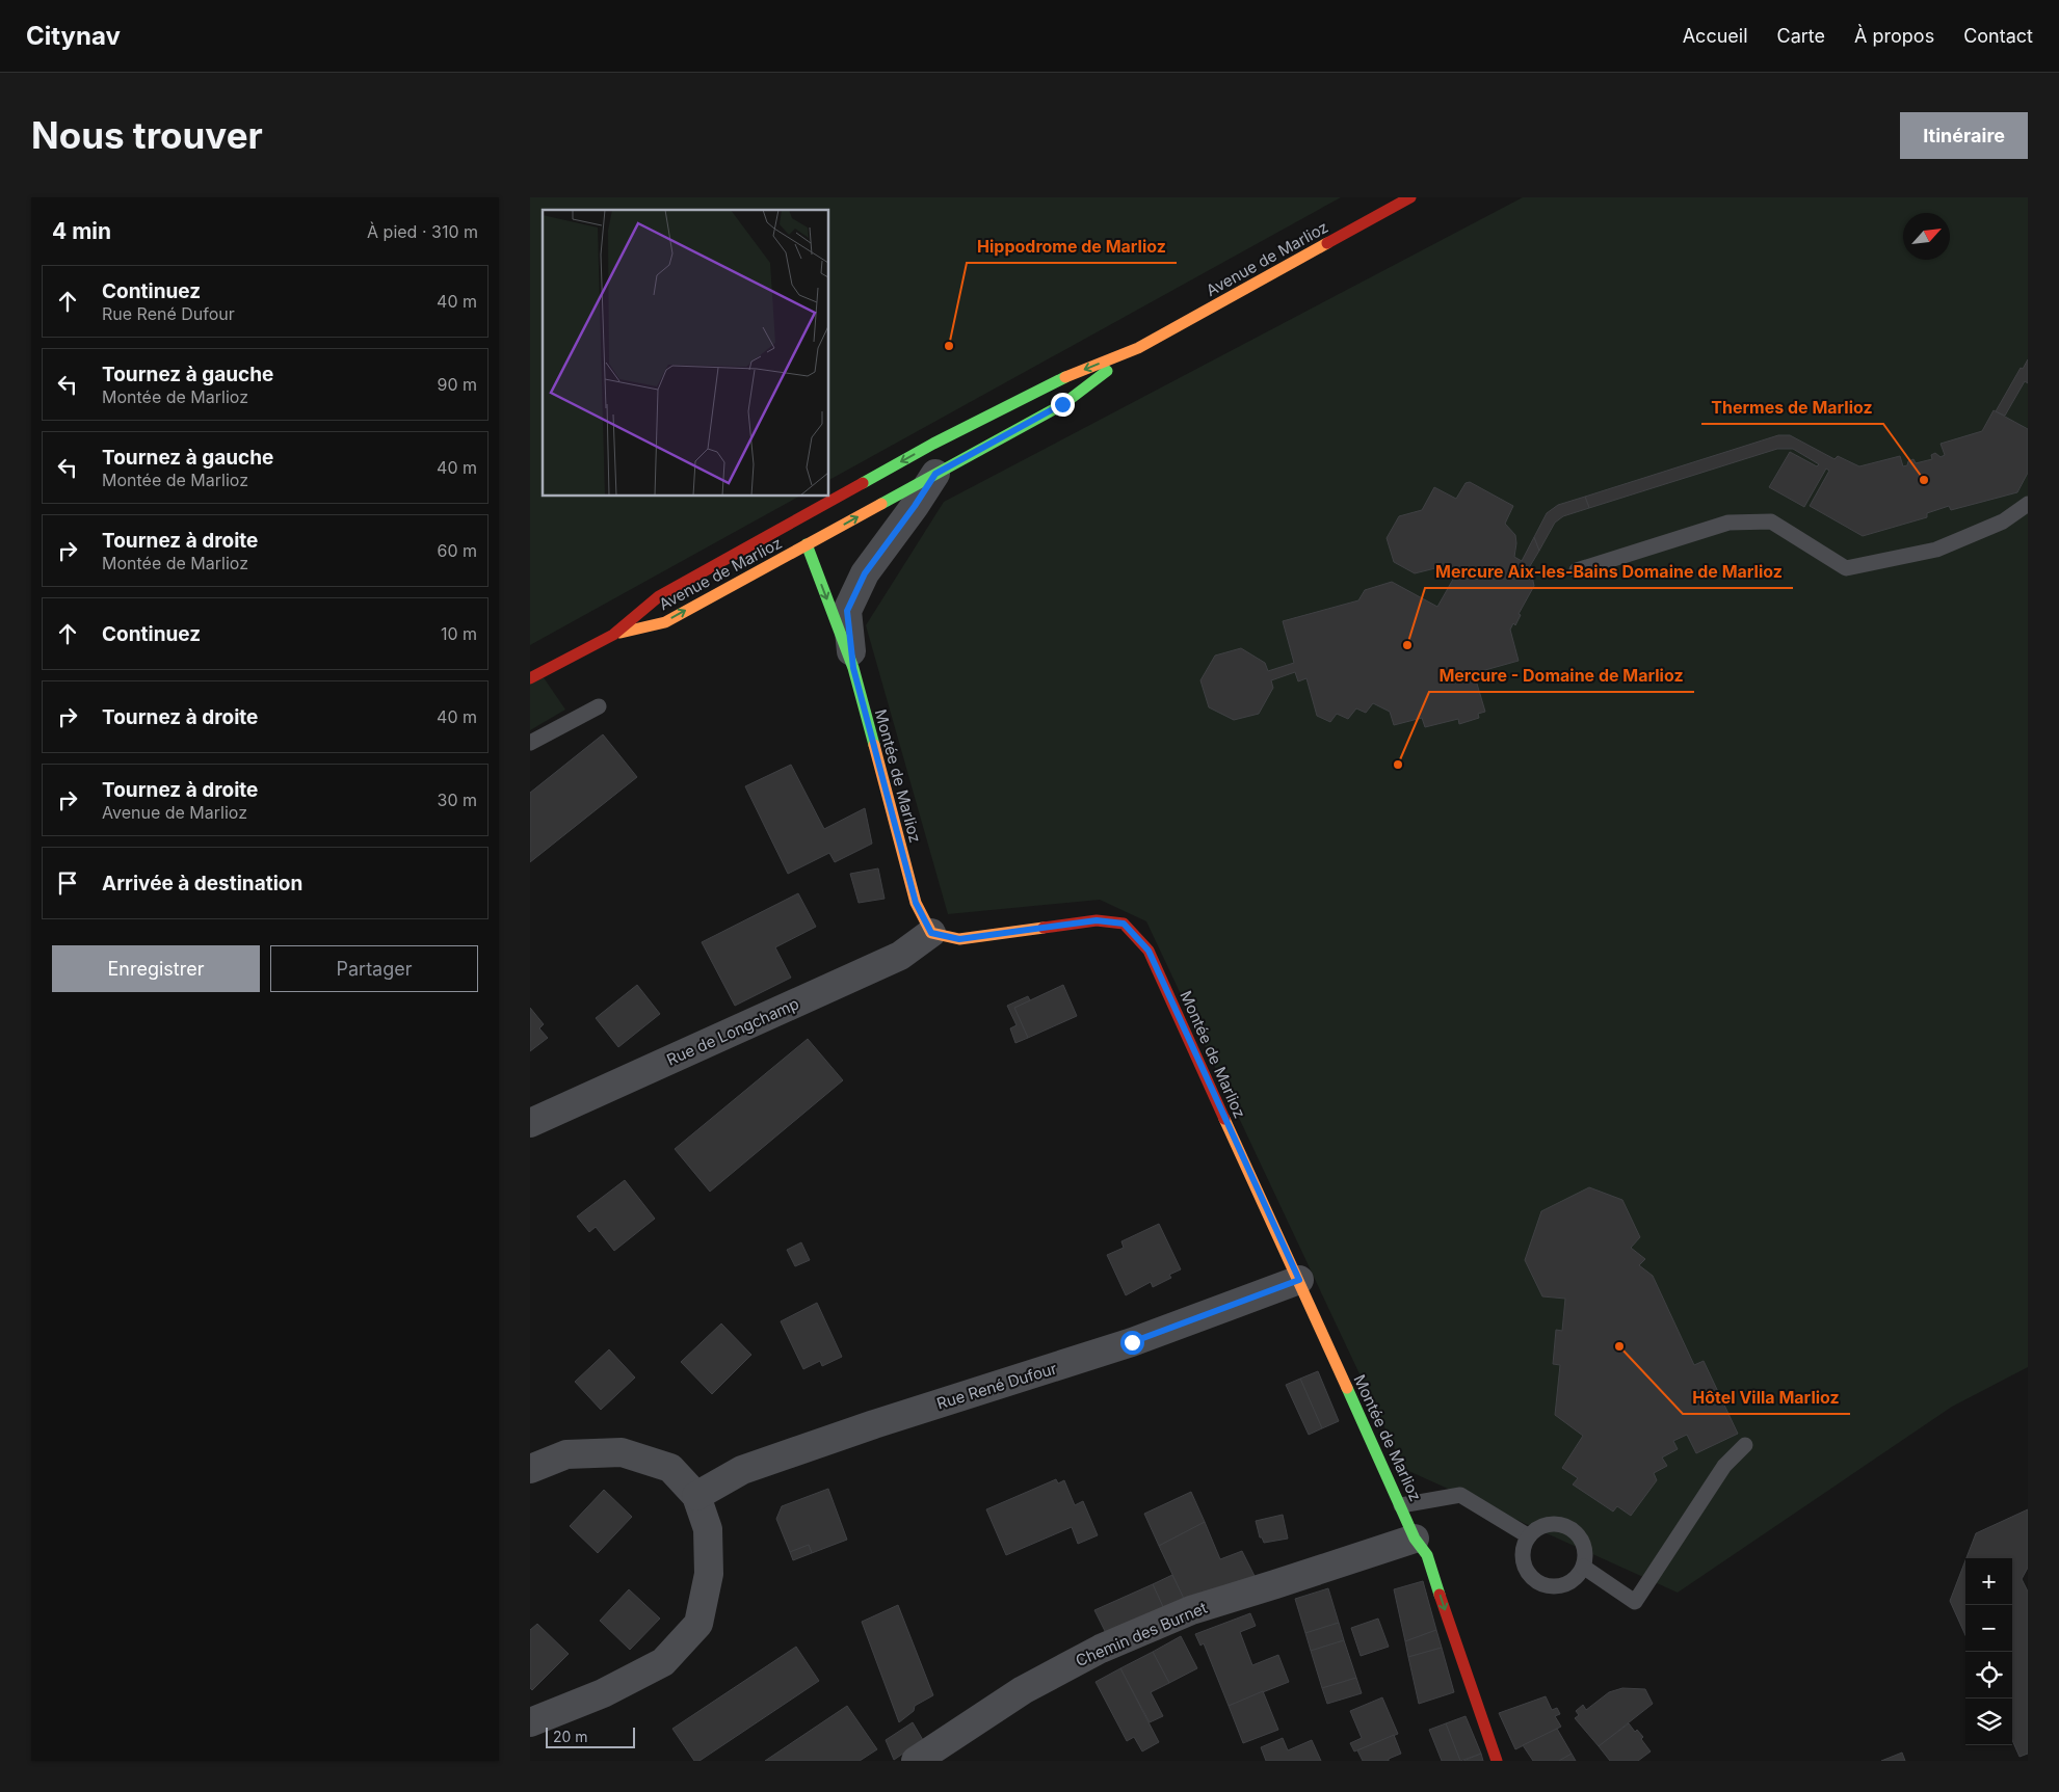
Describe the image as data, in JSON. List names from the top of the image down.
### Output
{
  "streets": {
    "main road": ["Avenue de Marlioz", "Montée de Marlioz"],
    "street": ["Rue de Longchamp", "Rue René Dufour", "Chemin des Burnet"]
  },
  "crossings": [
    ["Avenue de Marlioz", "Montée de Marlioz"],
    ["Montée de Marlioz", "Rue de Longchamp"],
    ["Montée de Marlioz", "Rue René Dufour"],
    ["Montée de Marlioz", "Chemin des Burnet"]
  ],
  "places": [
    "Hippodrome de Marlioz",
    "Thermes de Marlioz",
    "Mercure Aix-les-Bains Domaine de Marlioz",
    "Mercure - Domaine de Marlioz",
    "Hôtel Villa Marlioz"
  ],
  "scale_bar": "20 m",
  "north": "top right",
  "page": {
    "header": "Citynav",
    "nav": [
      "Accueil",
      "Carte",
      "À propos",
      "Contact"
    ],
    "buttons": [
      "Itinéraire",
      ["Enregistrer", "Partager"]
    ],
    "title": "Nous trouver",
    "heading": ["4 min", "À pied · 310 m"],
    "list": [
      ["Continuez", "Rue René Dufour", "40 m"],
      ["Tournez à gauche", "Montée de Marlioz", "90 m"],
      ["Tournez à gauche", "Montée de Marlioz", "40 m"],
      ["Tournez à droite", "Montée de Marlioz", "60 m"],
      ["Continuez", "10 m"],
      ["Tournez à droite", "40 m"],
      ["Tournez à droite", "Avenue de Marlioz", "30 m"],
      "Arrivée à destination"
    ],
    "map_buttons": ["+", "−"],
    "scale": "20 m"
  }
}
